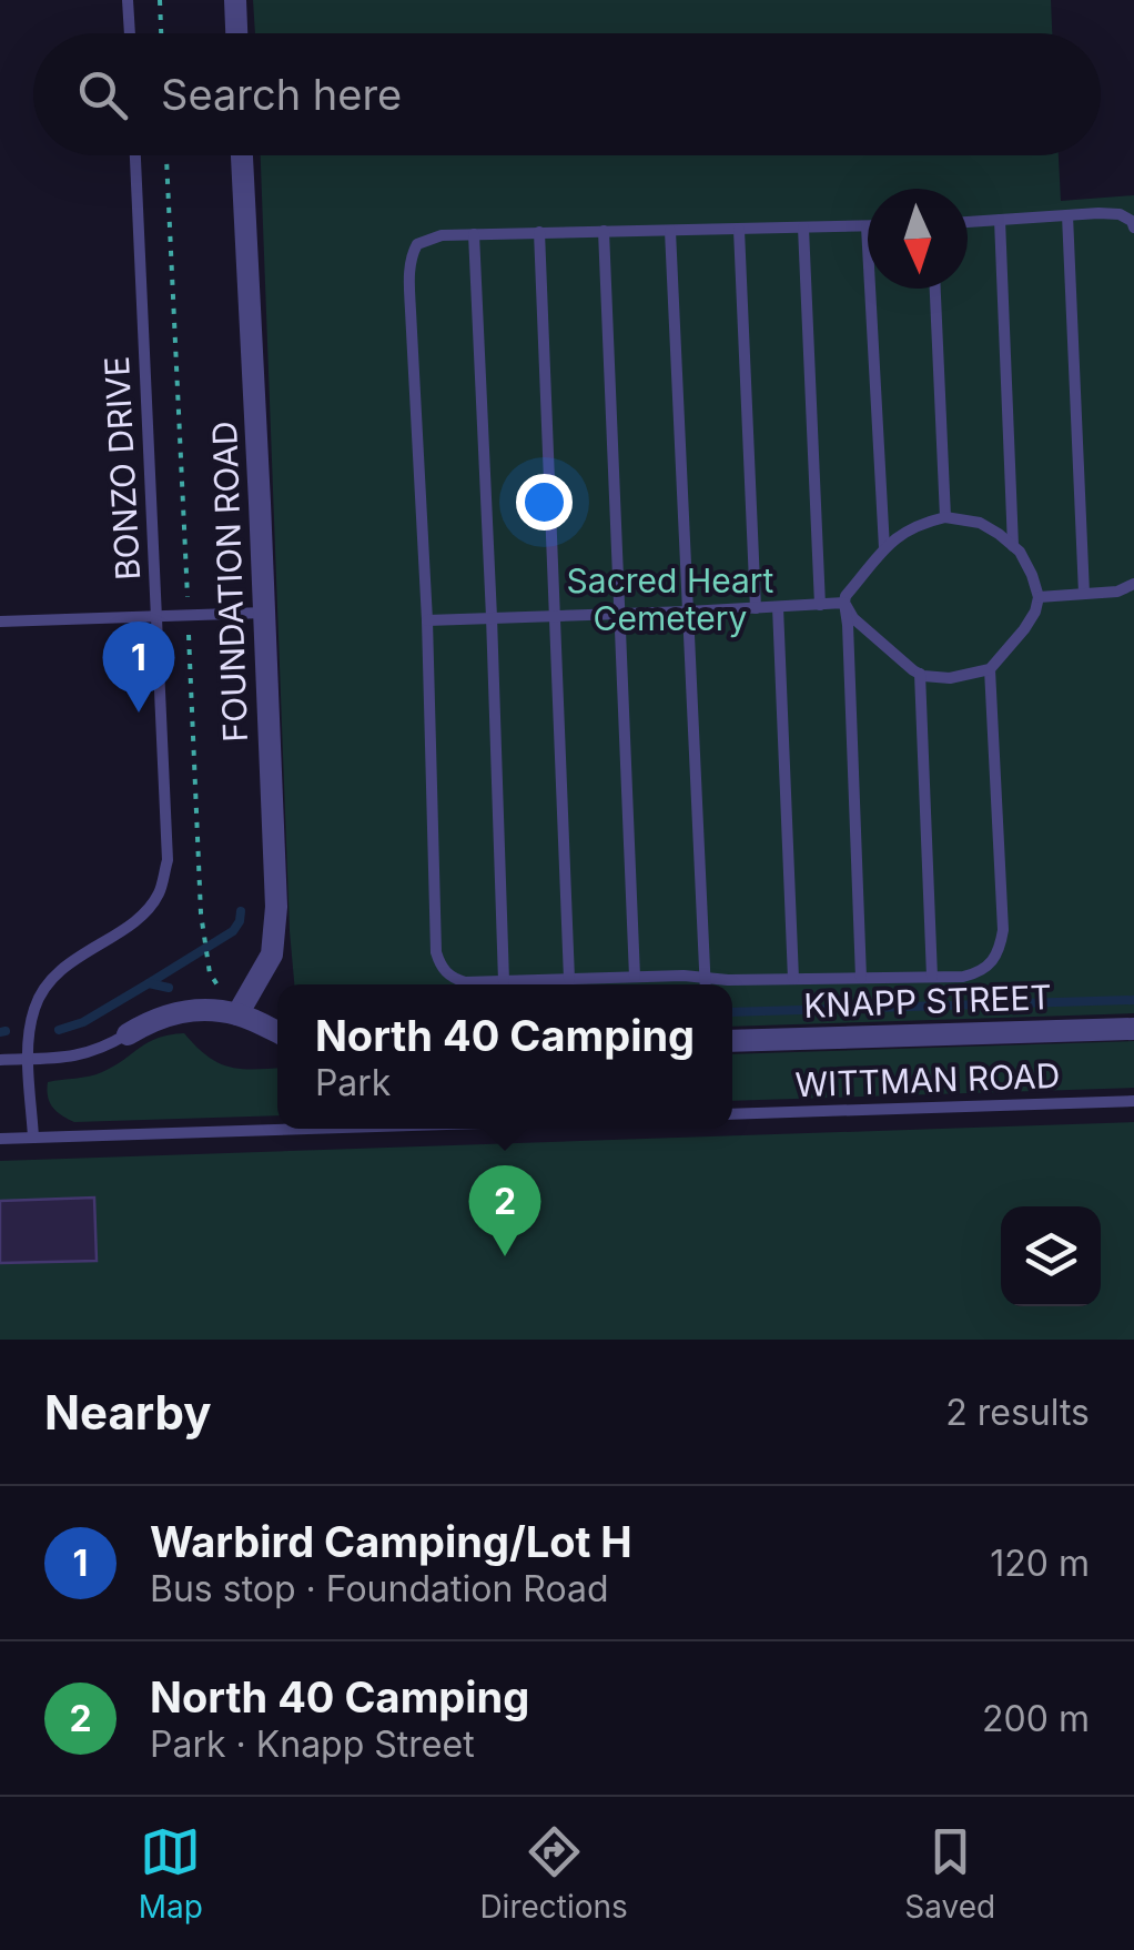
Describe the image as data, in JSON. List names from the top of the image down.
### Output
{
  "streets": {
    "street": ["FOUNDATION ROAD", "KNAPP STREET"],
    "lane": ["BONZO DRIVE", "WITTMAN ROAD"]
  },
  "parks": ["Sacred Heart Cemetery"],
  "north": "bottom",
  "page": {
    "search": "Search here",
    "pins": ["1", "2"],
    "popup": ["North 40 Camping", "Park"],
    "heading": ["Nearby", "2 results"],
    "list": [
      {
        "mark": "1",
        "name": "Warbird Camping/Lot H",
        "note": "Bus stop · Foundation Road",
        "value": "120 m"
      },
      {
        "mark": "2",
        "name": "North 40 Camping",
        "note": "Park · Knapp Street",
        "value": "200 m"
      }
    ],
    "nav": ["Map", "Directions", "Saved"]
  }
}
